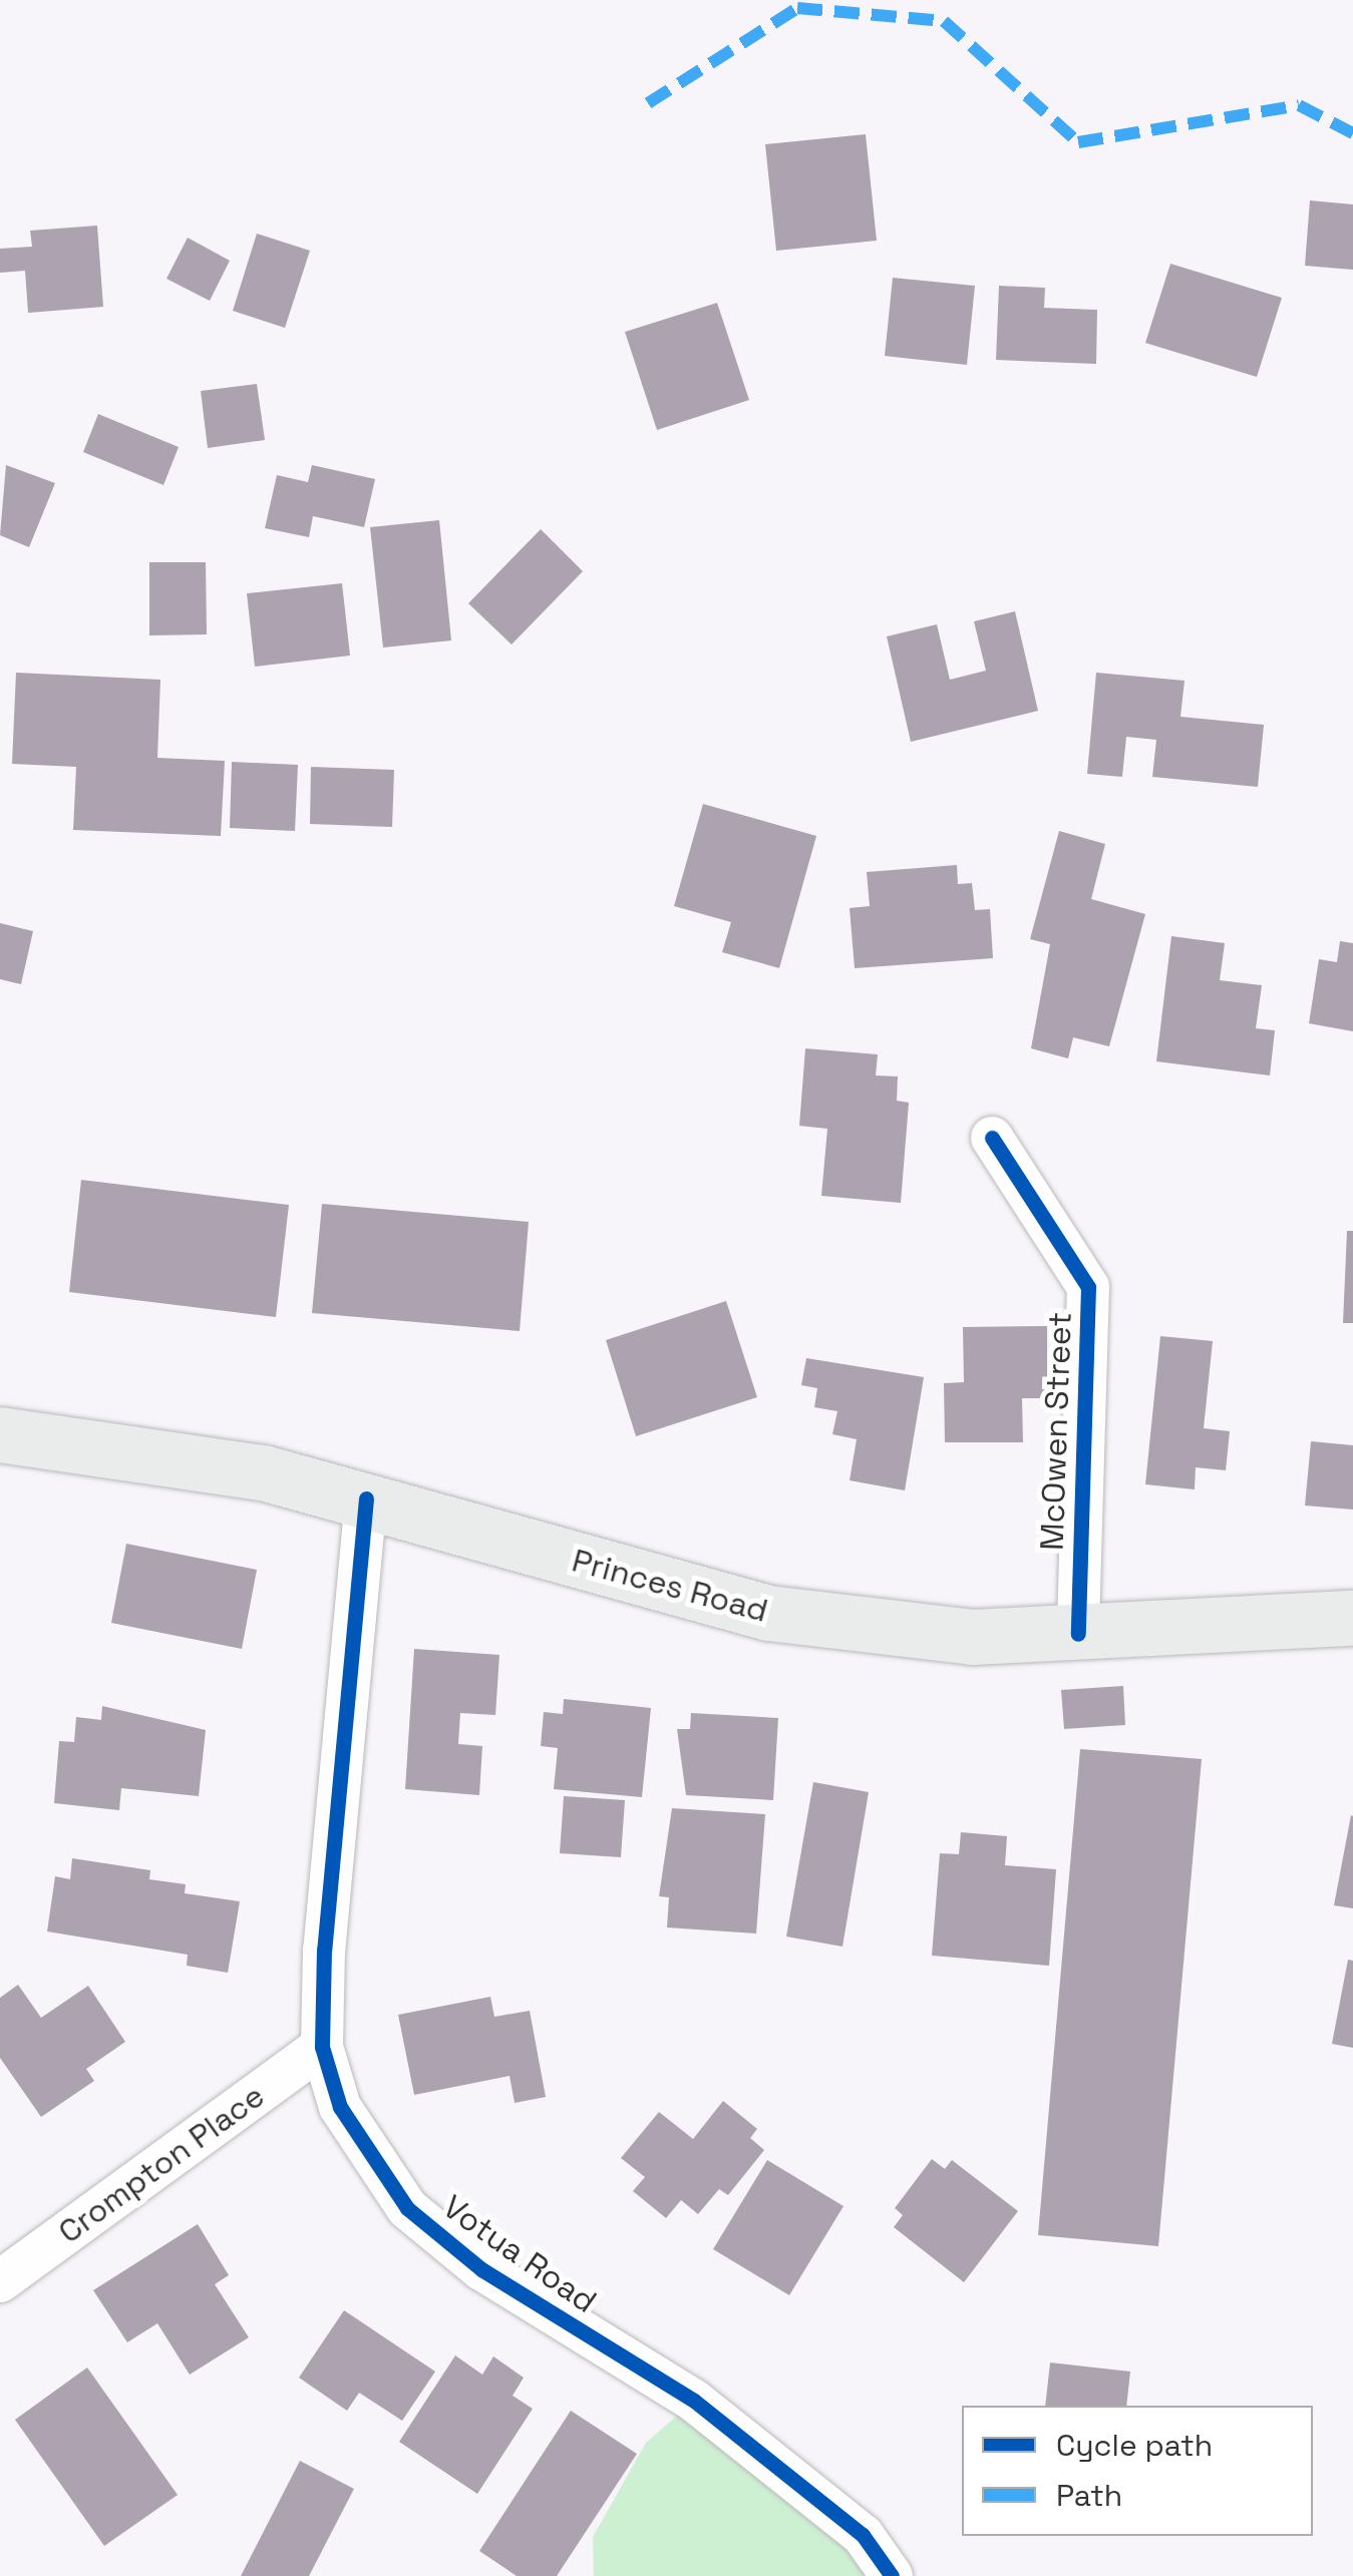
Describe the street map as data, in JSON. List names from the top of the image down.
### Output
{
  "streets": {
    "main road": ["Princes Road"],
    "street": ["McOwen Street", "Crompton Place", "Votua Road"]
  },
  "crossings": [
    ["McOwen Street", "Princes Road"],
    ["Princes Road", "Votua Road"],
    ["Crompton Place", "Votua Road"]
  ],
  "legend": ["Cycle path", "Path"]
}
